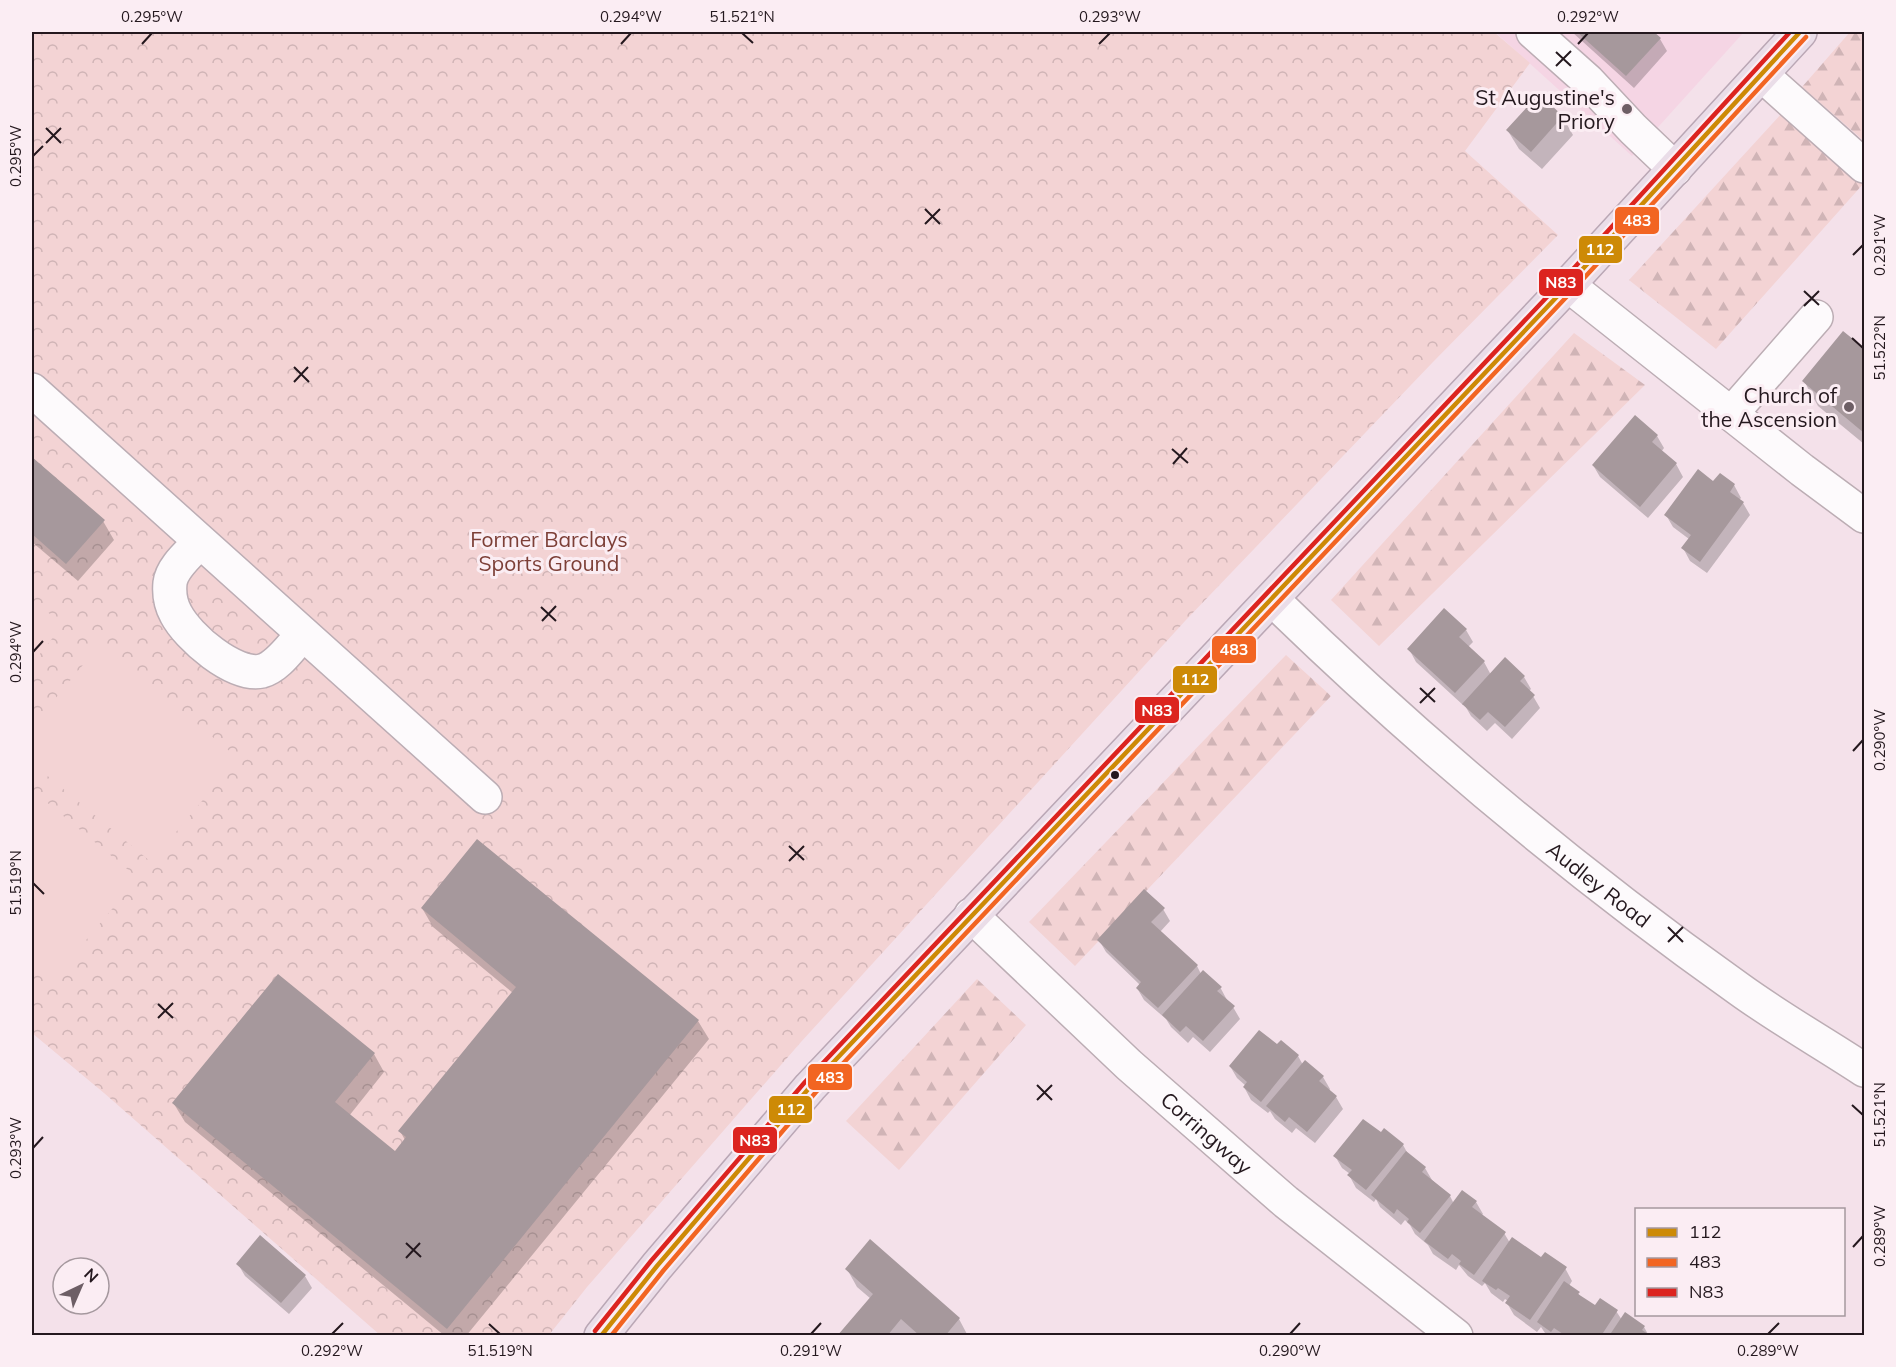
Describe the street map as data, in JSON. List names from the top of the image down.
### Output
{
  "streets": {
    "street": ["Audley Road", "Corringway"]
  },
  "parks": ["Former Barclays Sports Ground"],
  "places": ["St Augustine's Priory", "Church of the Ascension"],
  "lines": ["transit line 112", "transit line N83", "transit line 483"],
  "legend": ["112", "483", "N83"],
  "north": "top right",
  "coordinates": [
    "0.295°W",
    "0.294°W",
    "51.521°N",
    "0.293°W",
    "0.292°W",
    "0.291°W",
    "51.522°N",
    "0.290°W",
    "51.519°N",
    "0.289°W"
  ]
}
